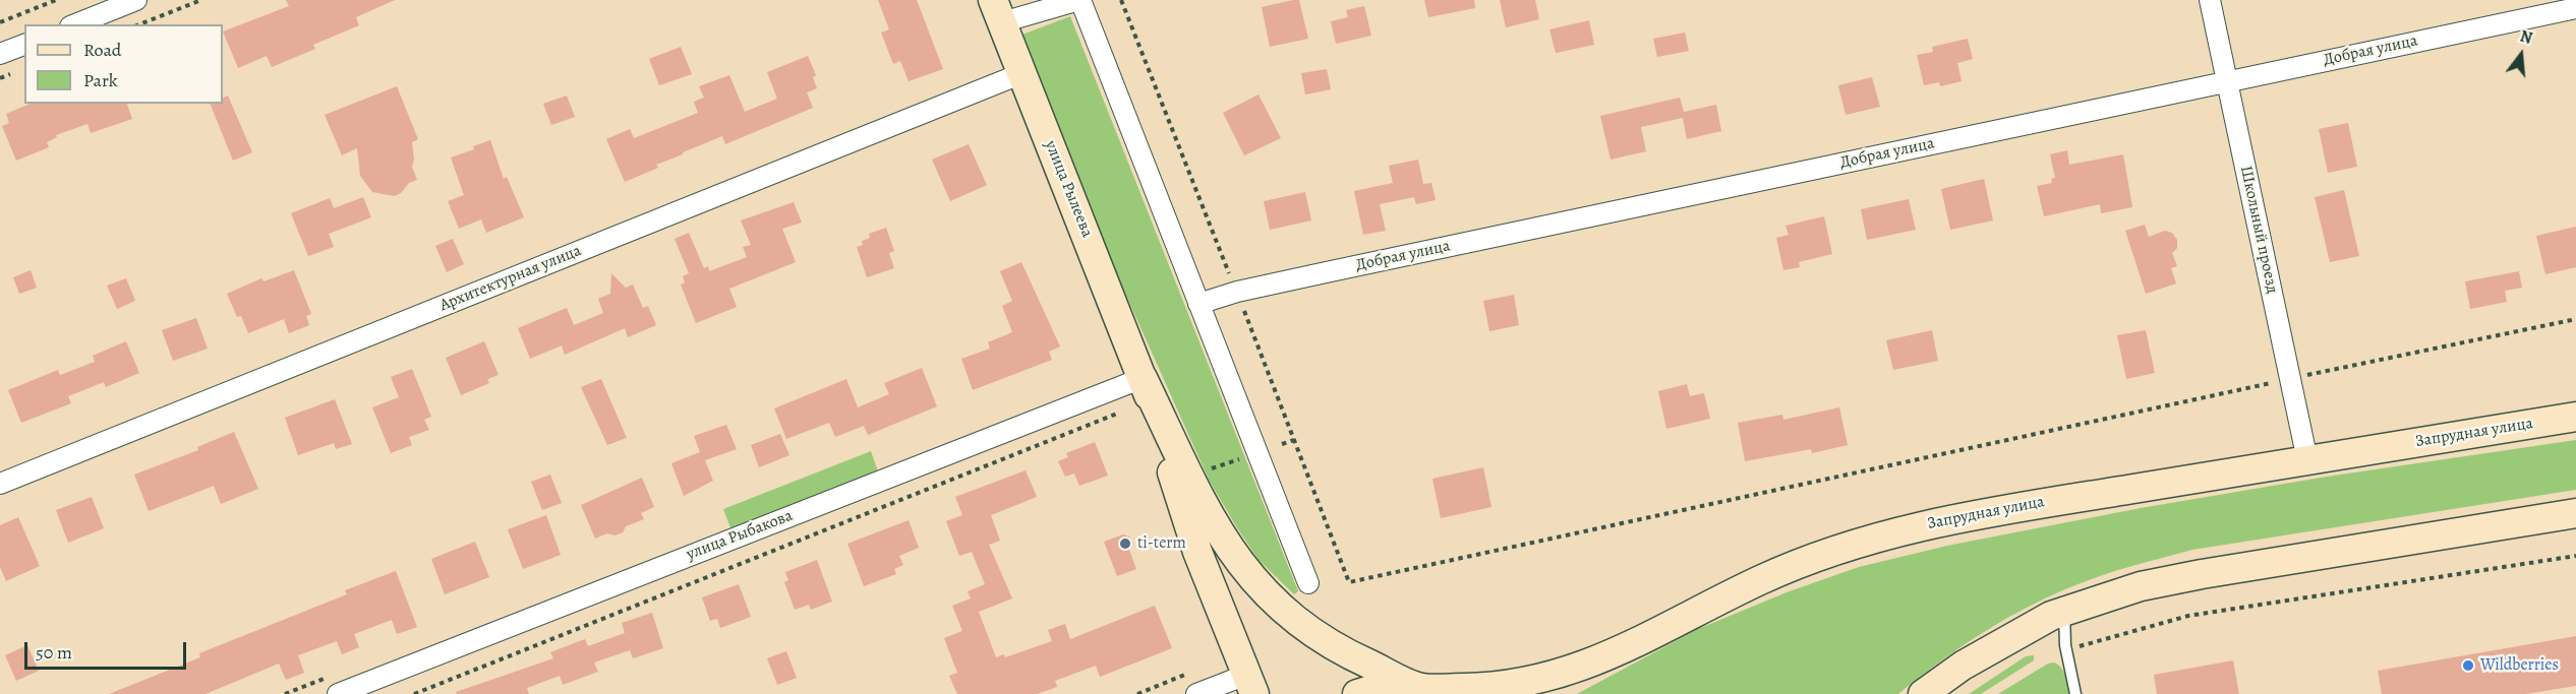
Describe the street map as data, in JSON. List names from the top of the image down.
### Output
{
  "streets": {
    "main road": ["улица Рылеева", "Запрудная улица"],
    "street": [
      "Добрая улица",
      "Школьный проезд",
      "Архитектурная улица",
      "улица Рыбакова"
    ]
  },
  "crossings": [
    ["Добрая улица", "Школьный проезд"],
    ["улица Рылеева", "Архитектурная улица"],
    ["улица Рылеева", "Запрудная улица"],
    ["улица Рылеева", "улица Рыбакова"],
    ["Школьный проезд", "Запрудная улица"]
  ],
  "places": ["ti-term", "Wildberries"],
  "legend": ["Road", "Park"],
  "scale_bar": "50 m",
  "north": "top"
}
